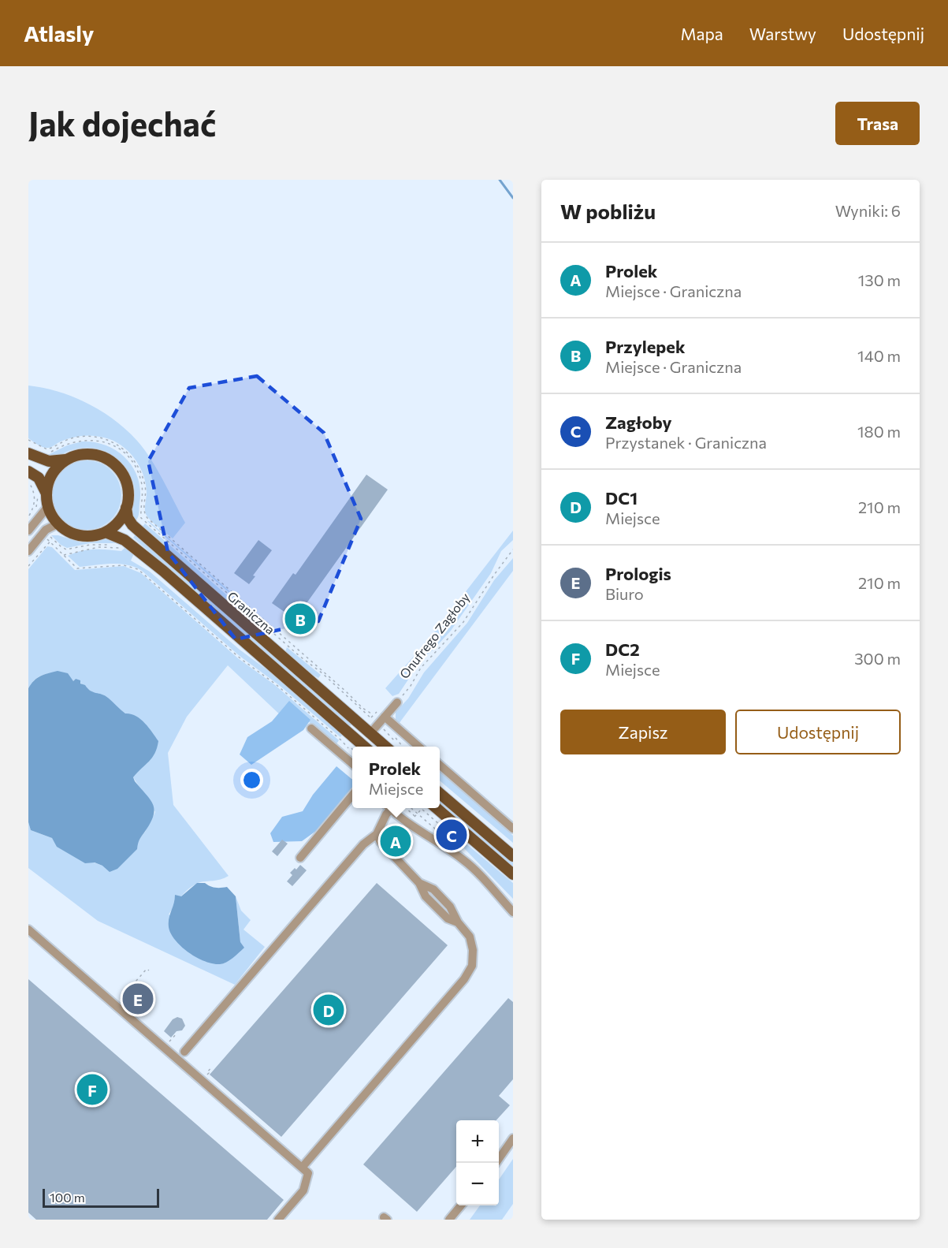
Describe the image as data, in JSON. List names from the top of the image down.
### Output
{
  "streets": {
    "main road": ["Graniczna"],
    "path": ["Onufrego Zagłoby"]
  },
  "scale_bar": "100 m",
  "page": {
    "header": "Atlasly",
    "nav": ["Mapa", "Warstwy", "Udostępnij"],
    "buttons": [
      "Trasa",
      ["Zapisz", "Udostępnij"]
    ],
    "title": "Jak dojechać",
    "heading": ["W pobliżu", "Wyniki: 6"],
    "list": [
      {
        "mark": "A",
        "name": "Prolek",
        "note": "Miejsce · Graniczna",
        "value": "130 m"
      },
      {
        "mark": "B",
        "name": "Przylepek",
        "note": "Miejsce · Graniczna",
        "value": "140 m"
      },
      {
        "mark": "C",
        "name": "Zagłoby",
        "note": "Przystanek · Graniczna",
        "value": "180 m"
      },
      {
        "mark": "D",
        "name": "DC1",
        "note": "Miejsce",
        "value": "210 m"
      },
      {
        "mark": "E",
        "name": "Prologis",
        "note": "Biuro",
        "value": "210 m"
      },
      {
        "mark": "F",
        "name": "DC2",
        "note": "Miejsce",
        "value": "300 m"
      }
    ],
    "pins": [
      "B",
      "C",
      "A",
      "E",
      "D",
      "F"
    ],
    "popup": ["Prolek", "Miejsce"],
    "map_buttons": ["+", "−"],
    "scale": "100 m"
  }
}
